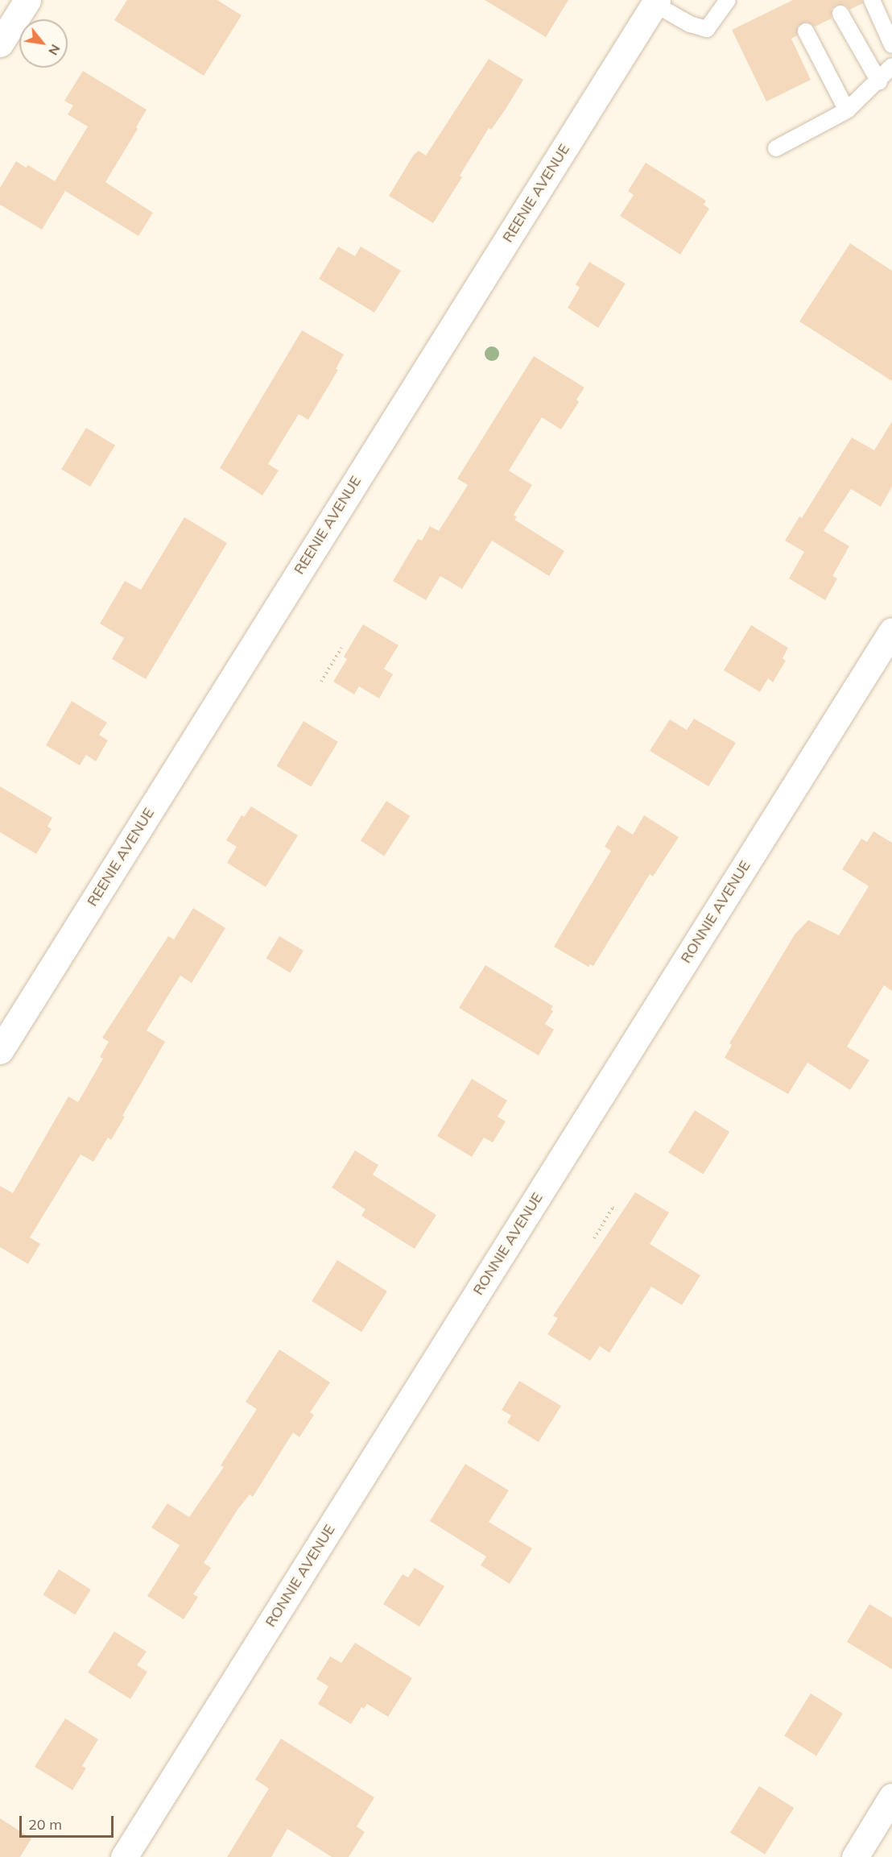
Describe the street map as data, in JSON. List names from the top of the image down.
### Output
{
  "streets": {
    "street": ["REENIE AVENUE", "RONNIE AVENUE"]
  },
  "scale_bar": "20 m",
  "north": "bottom right"
}
